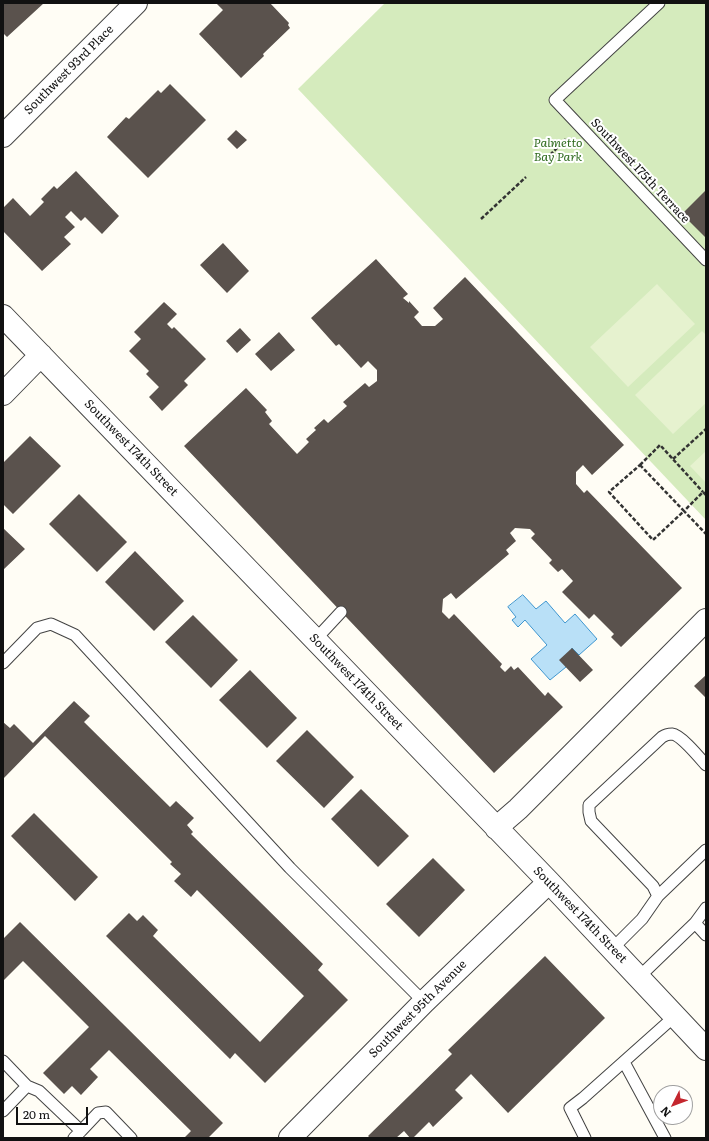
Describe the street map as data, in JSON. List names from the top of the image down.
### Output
{
  "streets": {
    "street": ["Southwest 93rd Place", "Southwest 174th Street", "Southwest 95th Avenue"],
    "lane": ["Southwest 175th Terrace"]
  },
  "crossings": [
    ["Southwest 174th Street", "Southwest 95th Avenue"]
  ],
  "parks": ["Palmetto Bay Park"],
  "scale_bar": "20 m",
  "north": "bottom left"
}
